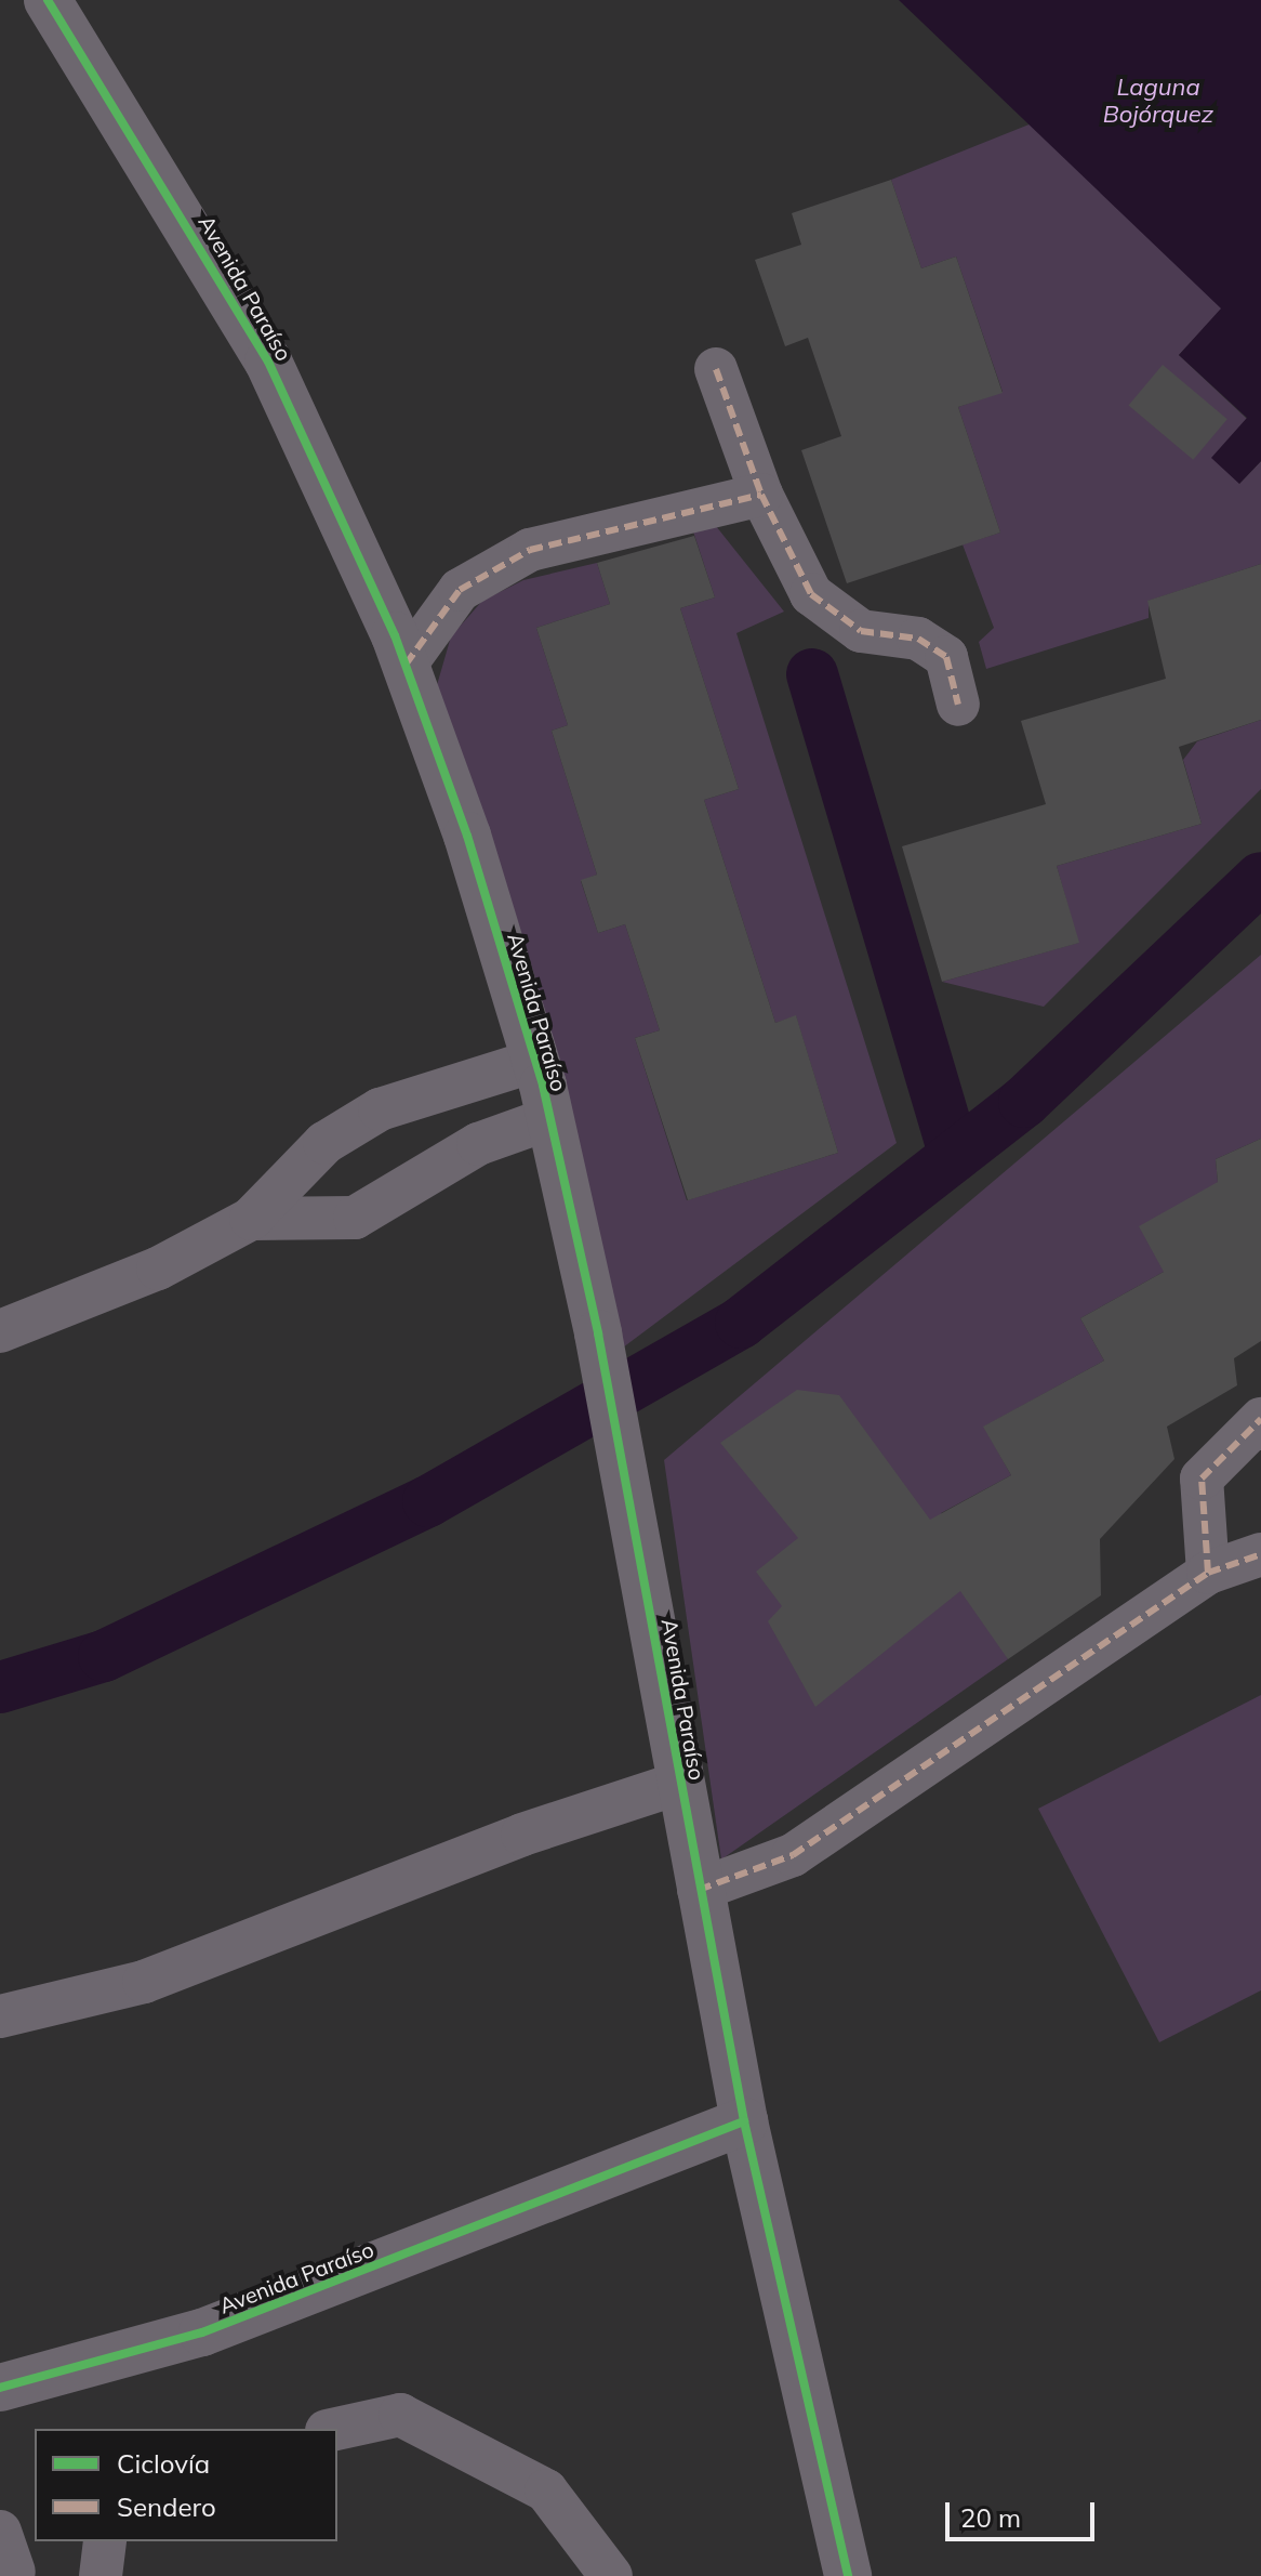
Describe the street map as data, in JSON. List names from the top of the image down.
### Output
{
  "streets": {
    "street": ["Avenida Paraíso"]
  },
  "water": ["Laguna Bojórquez"],
  "legend": ["Ciclovía", "Sendero"],
  "scale_bar": "20 m"
}
